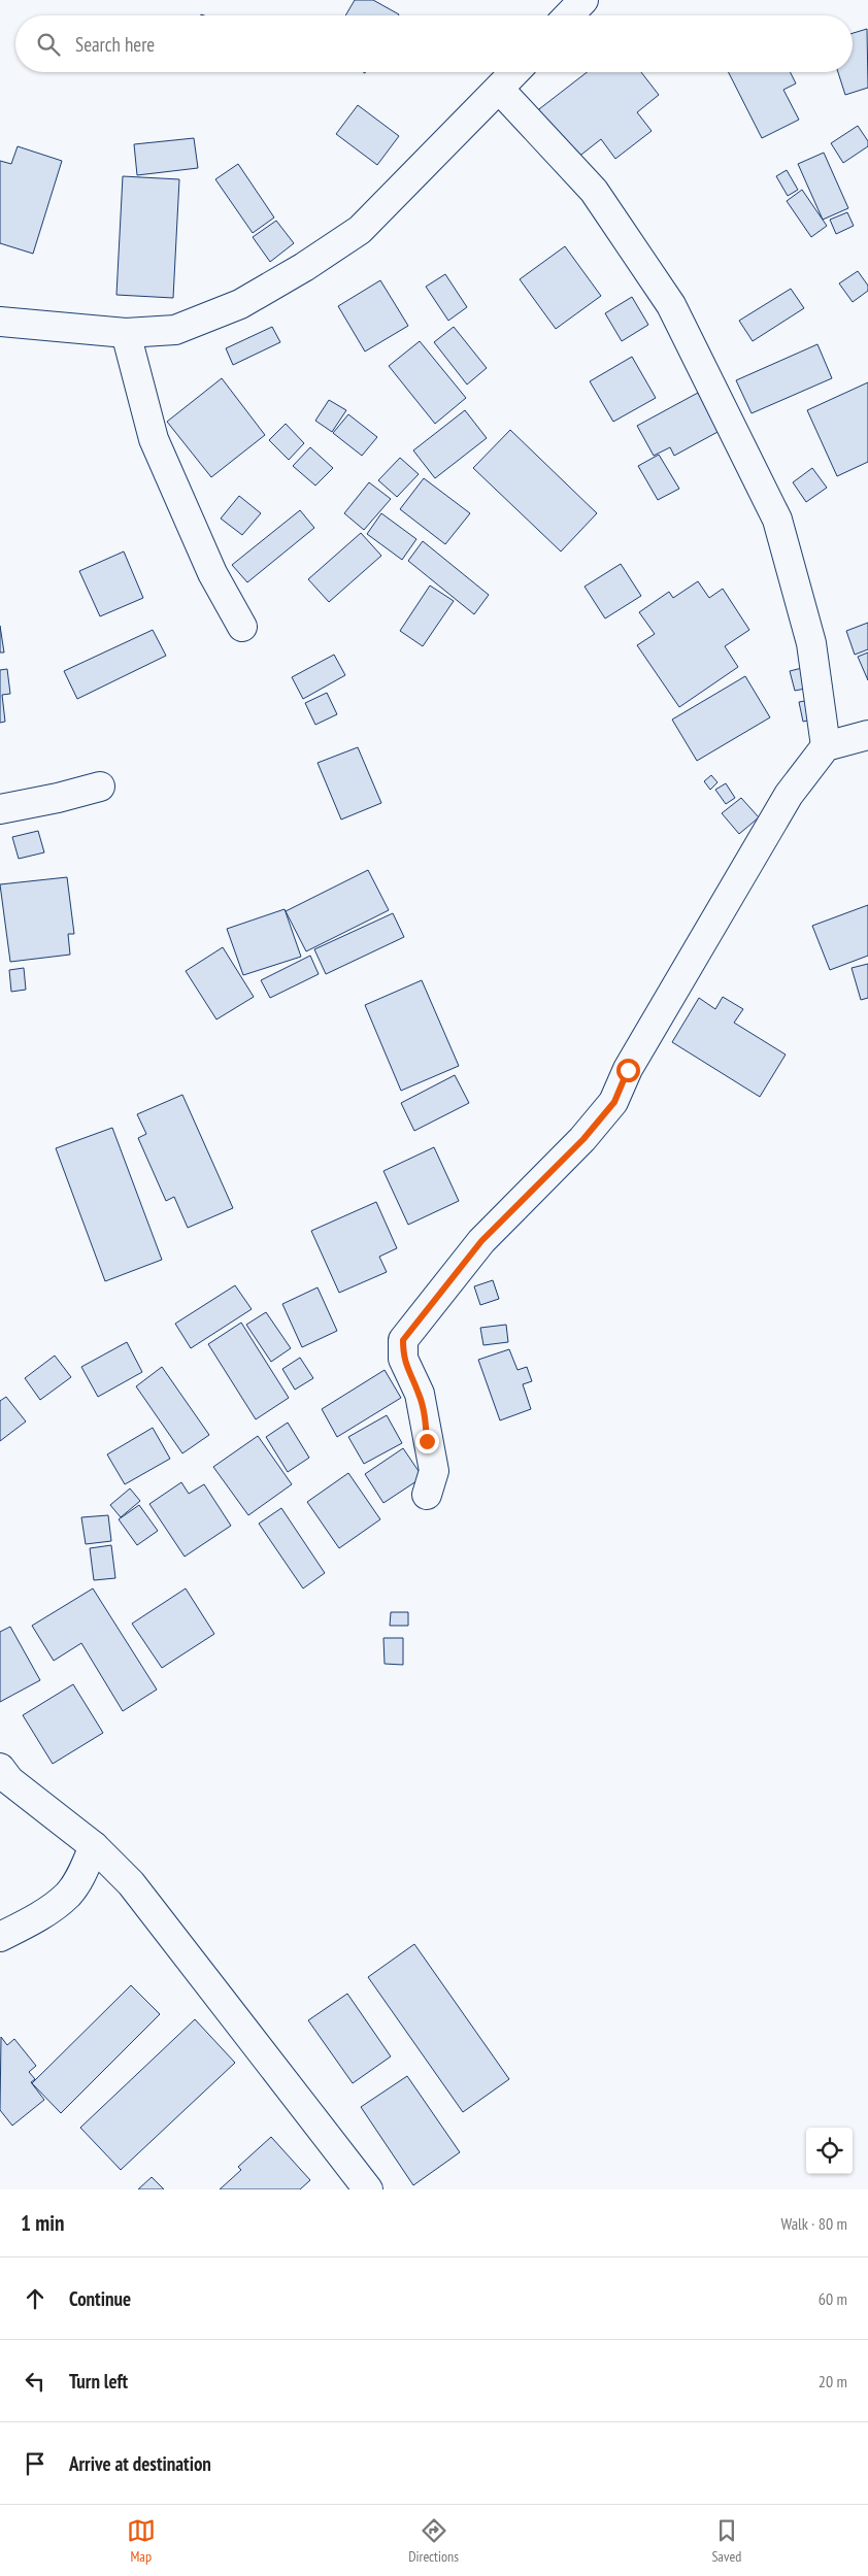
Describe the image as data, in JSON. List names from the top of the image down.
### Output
{
  "page": {
    "search": "Search here",
    "heading": ["1 min", "Walk · 80 m"],
    "list": [
      ["Continue", "60 m"],
      ["Turn left", "20 m"],
      "Arrive at destination"
    ],
    "nav": ["Map", "Directions", "Saved"]
  }
}
